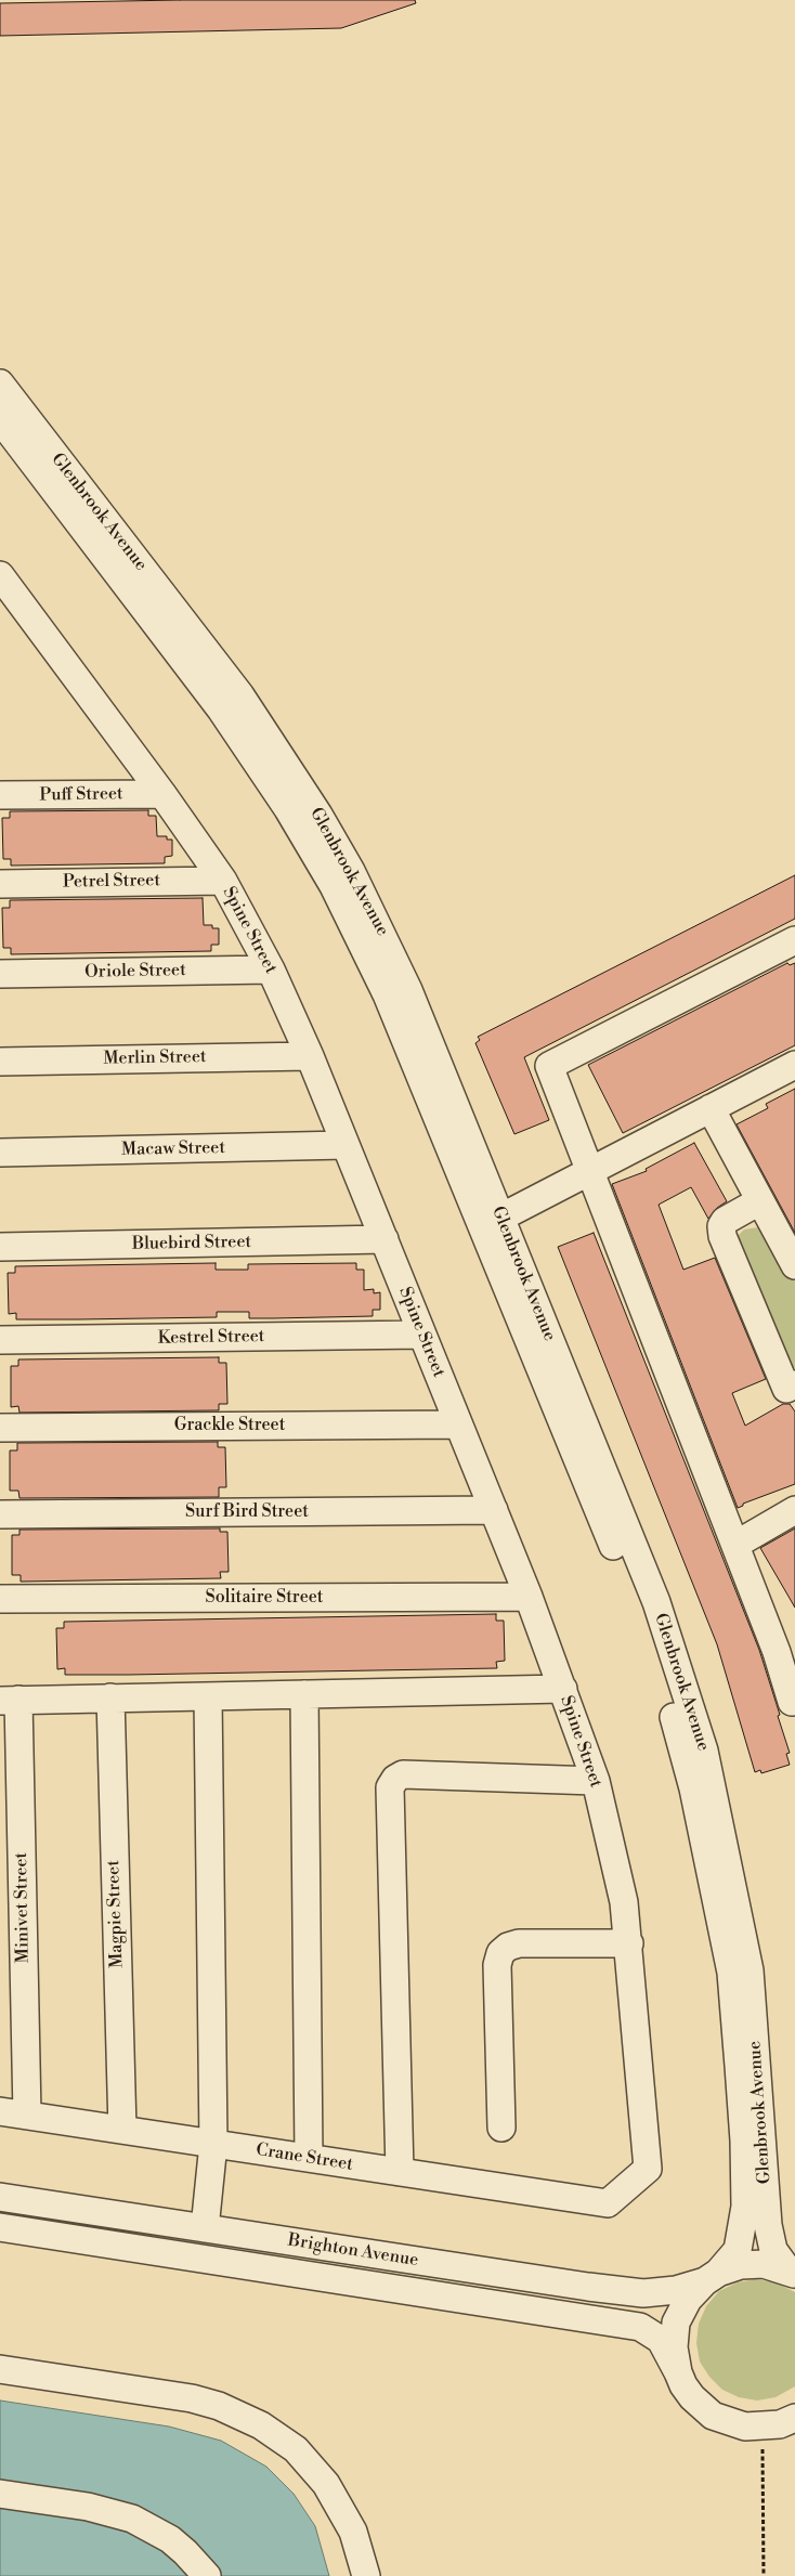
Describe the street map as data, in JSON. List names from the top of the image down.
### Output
{
  "streets": {
    "street": [
      "Glenbrook Avenue",
      "Puff Street",
      "Petrel Street",
      "Spine Street",
      "Oriole Street",
      "Merlin Street",
      "Macaw Street",
      "Bluebird Street",
      "Kestrel Street",
      "Grackle Street",
      "Surf Bird Street",
      "Solitaire Street",
      "Minivet Street",
      "Magpie Street",
      "Crane Street",
      "Brighton Avenue"
    ]
  },
  "crossings": [
    ["Glenbrook Avenue", "Brighton Avenue"],
    ["Puff Street", "Spine Street"],
    ["Petrel Street", "Spine Street"],
    ["Spine Street", "Oriole Street"],
    ["Spine Street", "Merlin Street"],
    ["Spine Street", "Macaw Street"],
    ["Spine Street", "Bluebird Street"],
    ["Spine Street", "Kestrel Street"],
    ["Spine Street", "Grackle Street"],
    ["Spine Street", "Surf Bird Street"],
    ["Spine Street", "Solitaire Street"],
    ["Spine Street", "Crane Street"],
    ["Minivet Street", "Crane Street"],
    ["Magpie Street", "Crane Street"]
  ]
}
